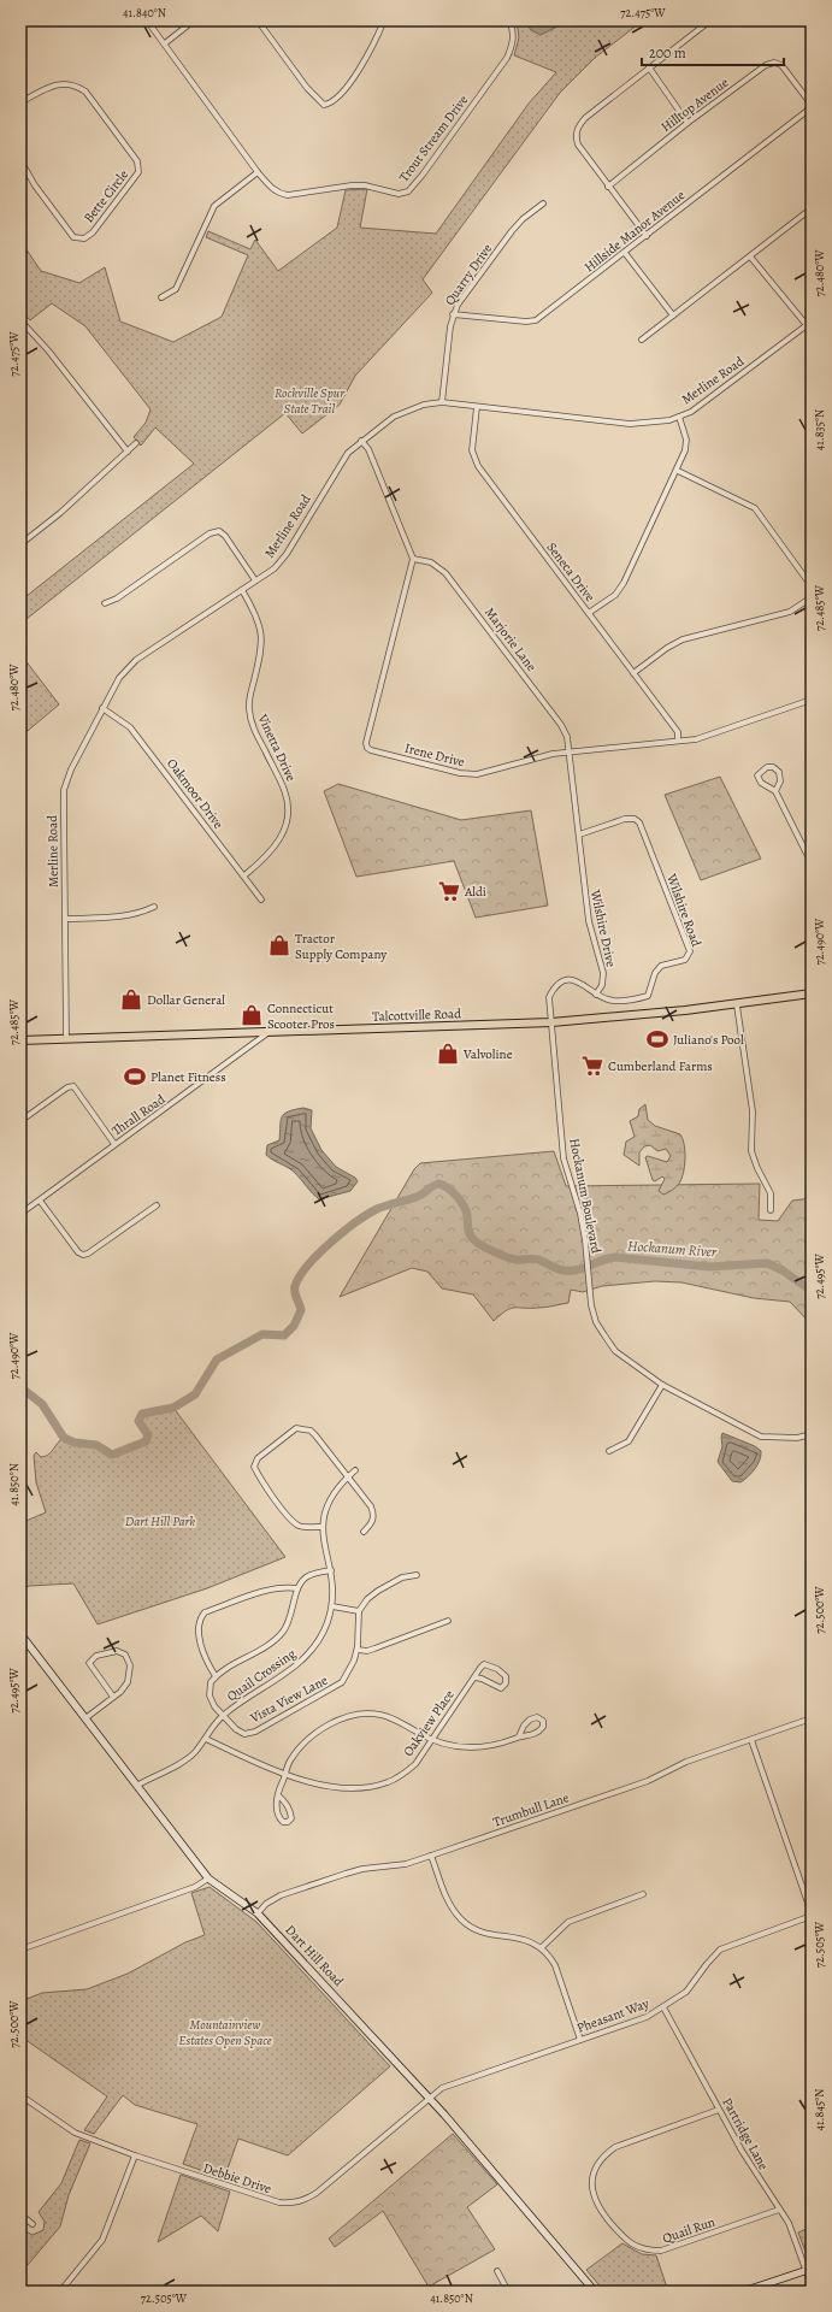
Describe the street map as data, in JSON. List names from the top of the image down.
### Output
{
  "streets": {
    "main road": ["Talcottville Road", "Dart Hill Road"],
    "street": [
      "Hilltop Avenue",
      "Trout Stream Drive",
      "Bette Circle",
      "Hillside Manor Avenue",
      "Quarry Drive",
      "Merline Road",
      "Seneca Drive",
      "Marjorie Lane",
      "Vinetta Drive",
      "Irene Drive",
      "Oakmoor Drive",
      "Wilshire Road",
      "Wilshire Drive",
      "Thrall Road",
      "Hockanum Boulevard",
      "Quail Crossing",
      "Vista View Lane",
      "Oakview Place",
      "Trumbull Lane",
      "Pheasant Way",
      "Partridge Lane",
      "Debbie Drive",
      "Quail Run"
    ]
  },
  "crossings": [
    ["Hilltop Avenue", "Hillside Manor Avenue"],
    ["Hillside Manor Avenue", "Quarry Drive"],
    ["Quarry Drive", "Merline Road"],
    ["Merline Road", "Seneca Drive"],
    ["Merline Road", "Vinetta Drive"],
    ["Merline Road", "Oakmoor Drive"],
    ["Merline Road", "Talcottville Road"],
    ["Seneca Drive", "Irene Drive"],
    ["Marjorie Lane", "Irene Drive"],
    ["Marjorie Lane", "Wilshire Drive"],
    ["Vinetta Drive", "Oakmoor Drive"],
    ["Irene Drive", "Wilshire Drive"],
    ["Wilshire Road", "Wilshire Drive"],
    ["Talcottville Road", "Thrall Road"],
    ["Talcottville Road", "Hockanum Boulevard"],
    ["Quail Crossing", "Vista View Lane"],
    ["Quail Crossing", "Oakview Place"],
    ["Quail Crossing", "Dart Hill Road"],
    ["Trumbull Lane", "Dart Hill Road"],
    ["Dart Hill Road", "Pheasant Way"],
    ["Dart Hill Road", "Debbie Drive"],
    ["Pheasant Way", "Partridge Lane"],
    ["Pheasant Way", "Debbie Drive"],
    ["Partridge Lane", "Quail Run"]
  ],
  "water": ["Hockanum River"],
  "parks": ["Rockville Spur State Trail", "Dart Hill Park", "Mountainview Estates Open Space"],
  "places": {
    "supermarket": ["Aldi", "Cumberland Farms"],
    "shop": [
      "Tractor Supply Company",
      "Dollar General",
      "Connecticut Scooter Pros",
      "Valvoline"
    ],
    "sports": ["Juliano's Pool", "Planet Fitness"]
  },
  "scale_bar": "200 m",
  "coordinates": [
    "41.840°N",
    "72.475°W",
    "72.480°W",
    "41.835°N",
    "72.485°W",
    "72.490°W",
    "72.495°W",
    "41.850°N",
    "72.500°W",
    "72.505°W",
    "41.845°N"
  ]
}
